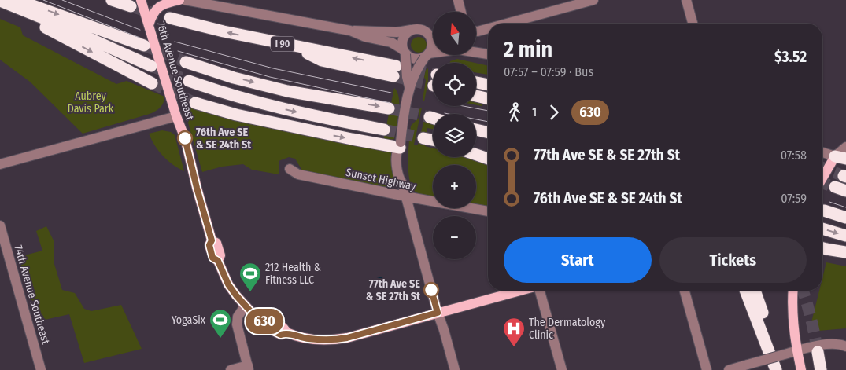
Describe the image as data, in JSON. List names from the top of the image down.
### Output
{
  "streets": {
    "highway": ["I 90"],
    "main road": ["76th Avenue Southeast"],
    "street": ["Sunset Highway", "74th Avenue Southeast"]
  },
  "parks": ["Aubrey Davis Park"],
  "places": {
    "other": ["76th Ave SE & SE 24th St", "77th Ave SE & SE 27th St"],
    "sports": ["212 Health & Fitness LLC", "YogaSix"],
    "hospital": ["The Dermatology Clinic"]
  },
  "lines": ["bus line 630"],
  "north": "top",
  "page": {
    "on_map": "630",
    "map_buttons": ["+", "−"],
    "heading": ["2 min", "07:57 – 07:59 · Bus", "$3.52"],
    "legs": ["1", "630"],
    "list": [
      {
        "name": "77th Ave SE & SE 27th St",
        "value": "07:58"
      },
      {
        "name": "76th Ave SE & SE 24th St",
        "value": "07:59"
      }
    ],
    "buttons": ["Start", "Tickets"]
  }
}
